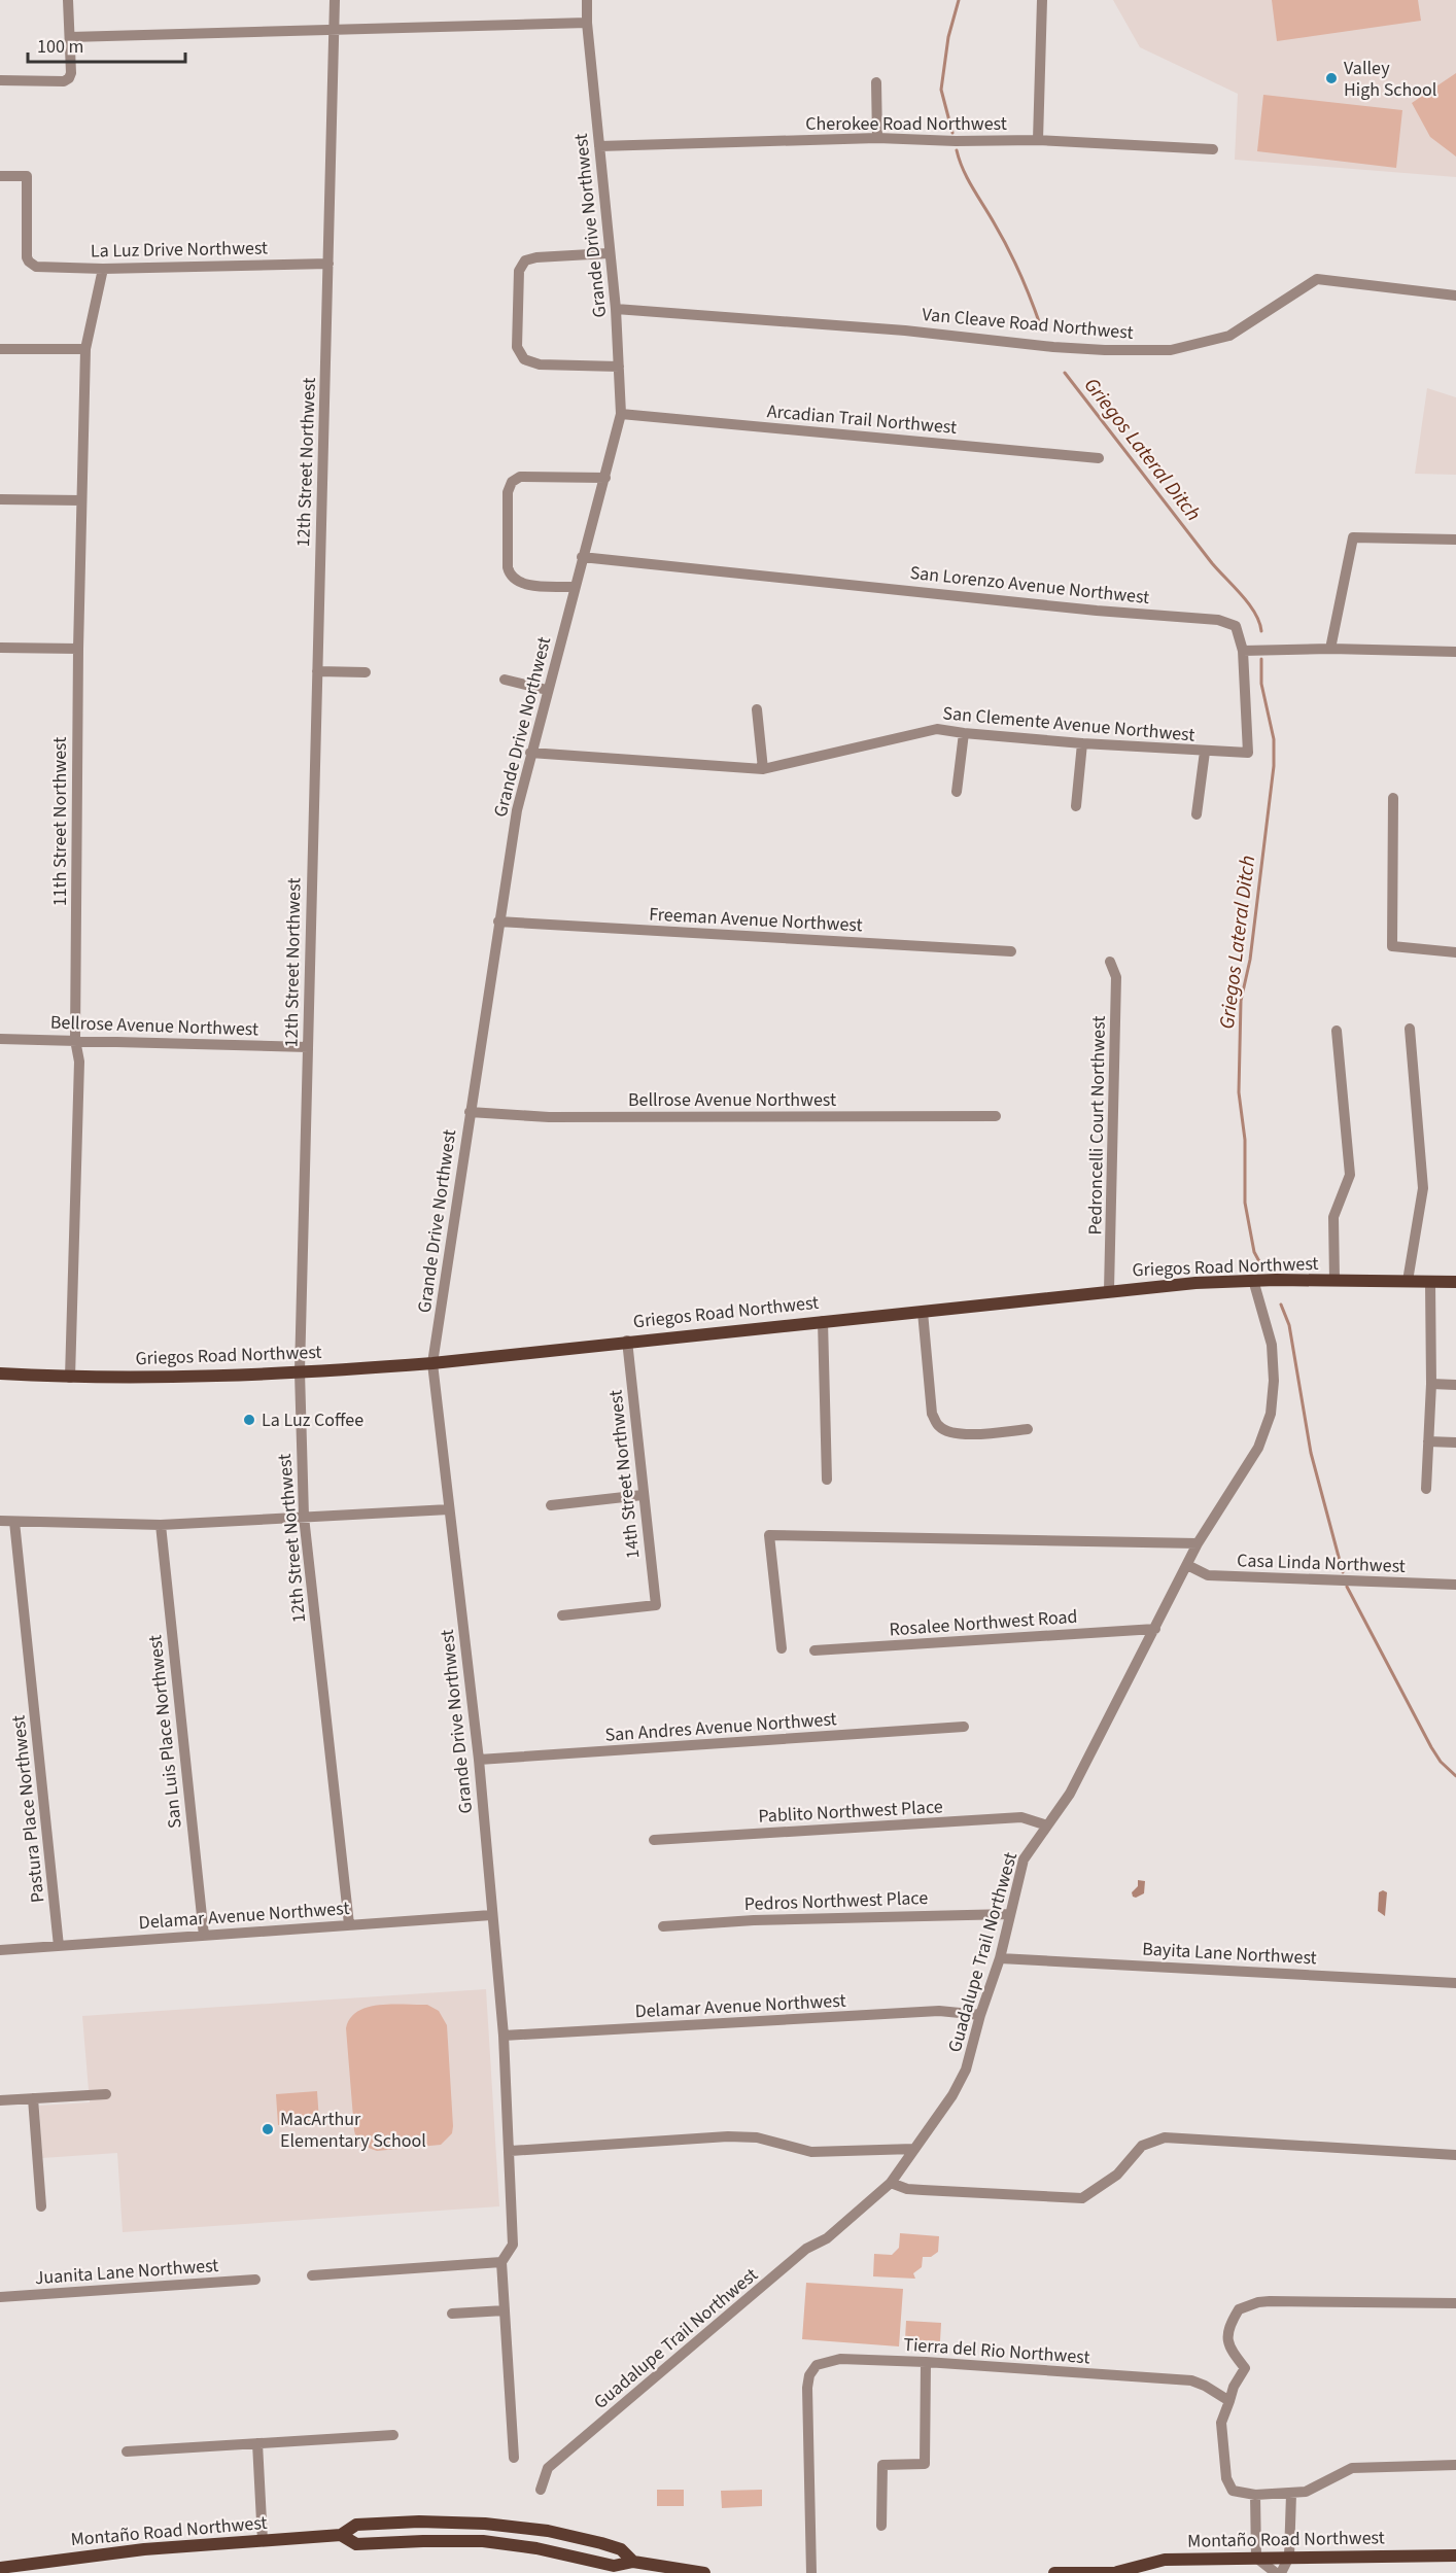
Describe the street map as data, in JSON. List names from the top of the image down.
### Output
{
  "streets": {
    "main road": ["Griegos Road Northwest", "Montaño Road Northwest"],
    "street": [
      "Cherokee Road Northwest",
      "Grande Drive Northwest",
      "La Luz Drive Northwest",
      "Van Cleave Road Northwest",
      "Arcadian Trail Northwest",
      "12th Street Northwest",
      "San Lorenzo Avenue Northwest",
      "San Clemente Avenue Northwest",
      "11th Street Northwest",
      "Freeman Avenue Northwest",
      "Bellrose Avenue Northwest",
      "Pedroncelli Court Northwest",
      "14th Street Northwest",
      "Casa Linda Northwest",
      "Rosalee Northwest Road",
      "San Andres Avenue Northwest",
      "San Luis Place Northwest",
      "Pastura Place Northwest",
      "Pablito Northwest Place",
      "Pedros Northwest Place",
      "Delamar Avenue Northwest",
      "Guadalupe Trail Northwest",
      "Bayita Lane Northwest",
      "Juanita Lane Northwest",
      "Tierra del Rio Northwest"
    ]
  },
  "crossings": [
    ["Cherokee Road Northwest", "Grande Drive Northwest"],
    ["Grande Drive Northwest", "Van Cleave Road Northwest"],
    ["Grande Drive Northwest", "Arcadian Trail Northwest"],
    ["Grande Drive Northwest", "San Lorenzo Avenue Northwest"],
    ["Grande Drive Northwest", "San Clemente Avenue Northwest"],
    ["Grande Drive Northwest", "Freeman Avenue Northwest"],
    ["Grande Drive Northwest", "Bellrose Avenue Northwest"],
    ["Grande Drive Northwest", "Griegos Road Northwest"],
    ["Grande Drive Northwest", "San Andres Avenue Northwest"],
    ["Grande Drive Northwest", "Delamar Avenue Northwest"],
    ["La Luz Drive Northwest", "12th Street Northwest"],
    ["La Luz Drive Northwest", "11th Street Northwest"],
    ["12th Street Northwest", "Bellrose Avenue Northwest"],
    ["12th Street Northwest", "Griegos Road Northwest"],
    ["12th Street Northwest", "Delamar Avenue Northwest"],
    ["San Lorenzo Avenue Northwest", "San Clemente Avenue Northwest"],
    ["11th Street Northwest", "Bellrose Avenue Northwest"],
    ["11th Street Northwest", "Griegos Road Northwest"],
    ["Pedroncelli Court Northwest", "Griegos Road Northwest"],
    ["Griegos Road Northwest", "14th Street Northwest"],
    ["Griegos Road Northwest", "Guadalupe Trail Northwest"],
    ["Casa Linda Northwest", "Guadalupe Trail Northwest"],
    ["Rosalee Northwest Road", "Guadalupe Trail Northwest"],
    ["San Luis Place Northwest", "Delamar Avenue Northwest"],
    ["Pastura Place Northwest", "Delamar Avenue Northwest"],
    ["Pablito Northwest Place", "Guadalupe Trail Northwest"],
    ["Pedros Northwest Place", "Guadalupe Trail Northwest"],
    ["Delamar Avenue Northwest", "Guadalupe Trail Northwest"],
    ["Guadalupe Trail Northwest", "Bayita Lane Northwest"]
  ],
  "water": ["Griegos Lateral Ditch"],
  "places": ["Valley High School", "La Luz Coffee", "MacArthur Elementary School"],
  "scale_bar": "100 m"
}
